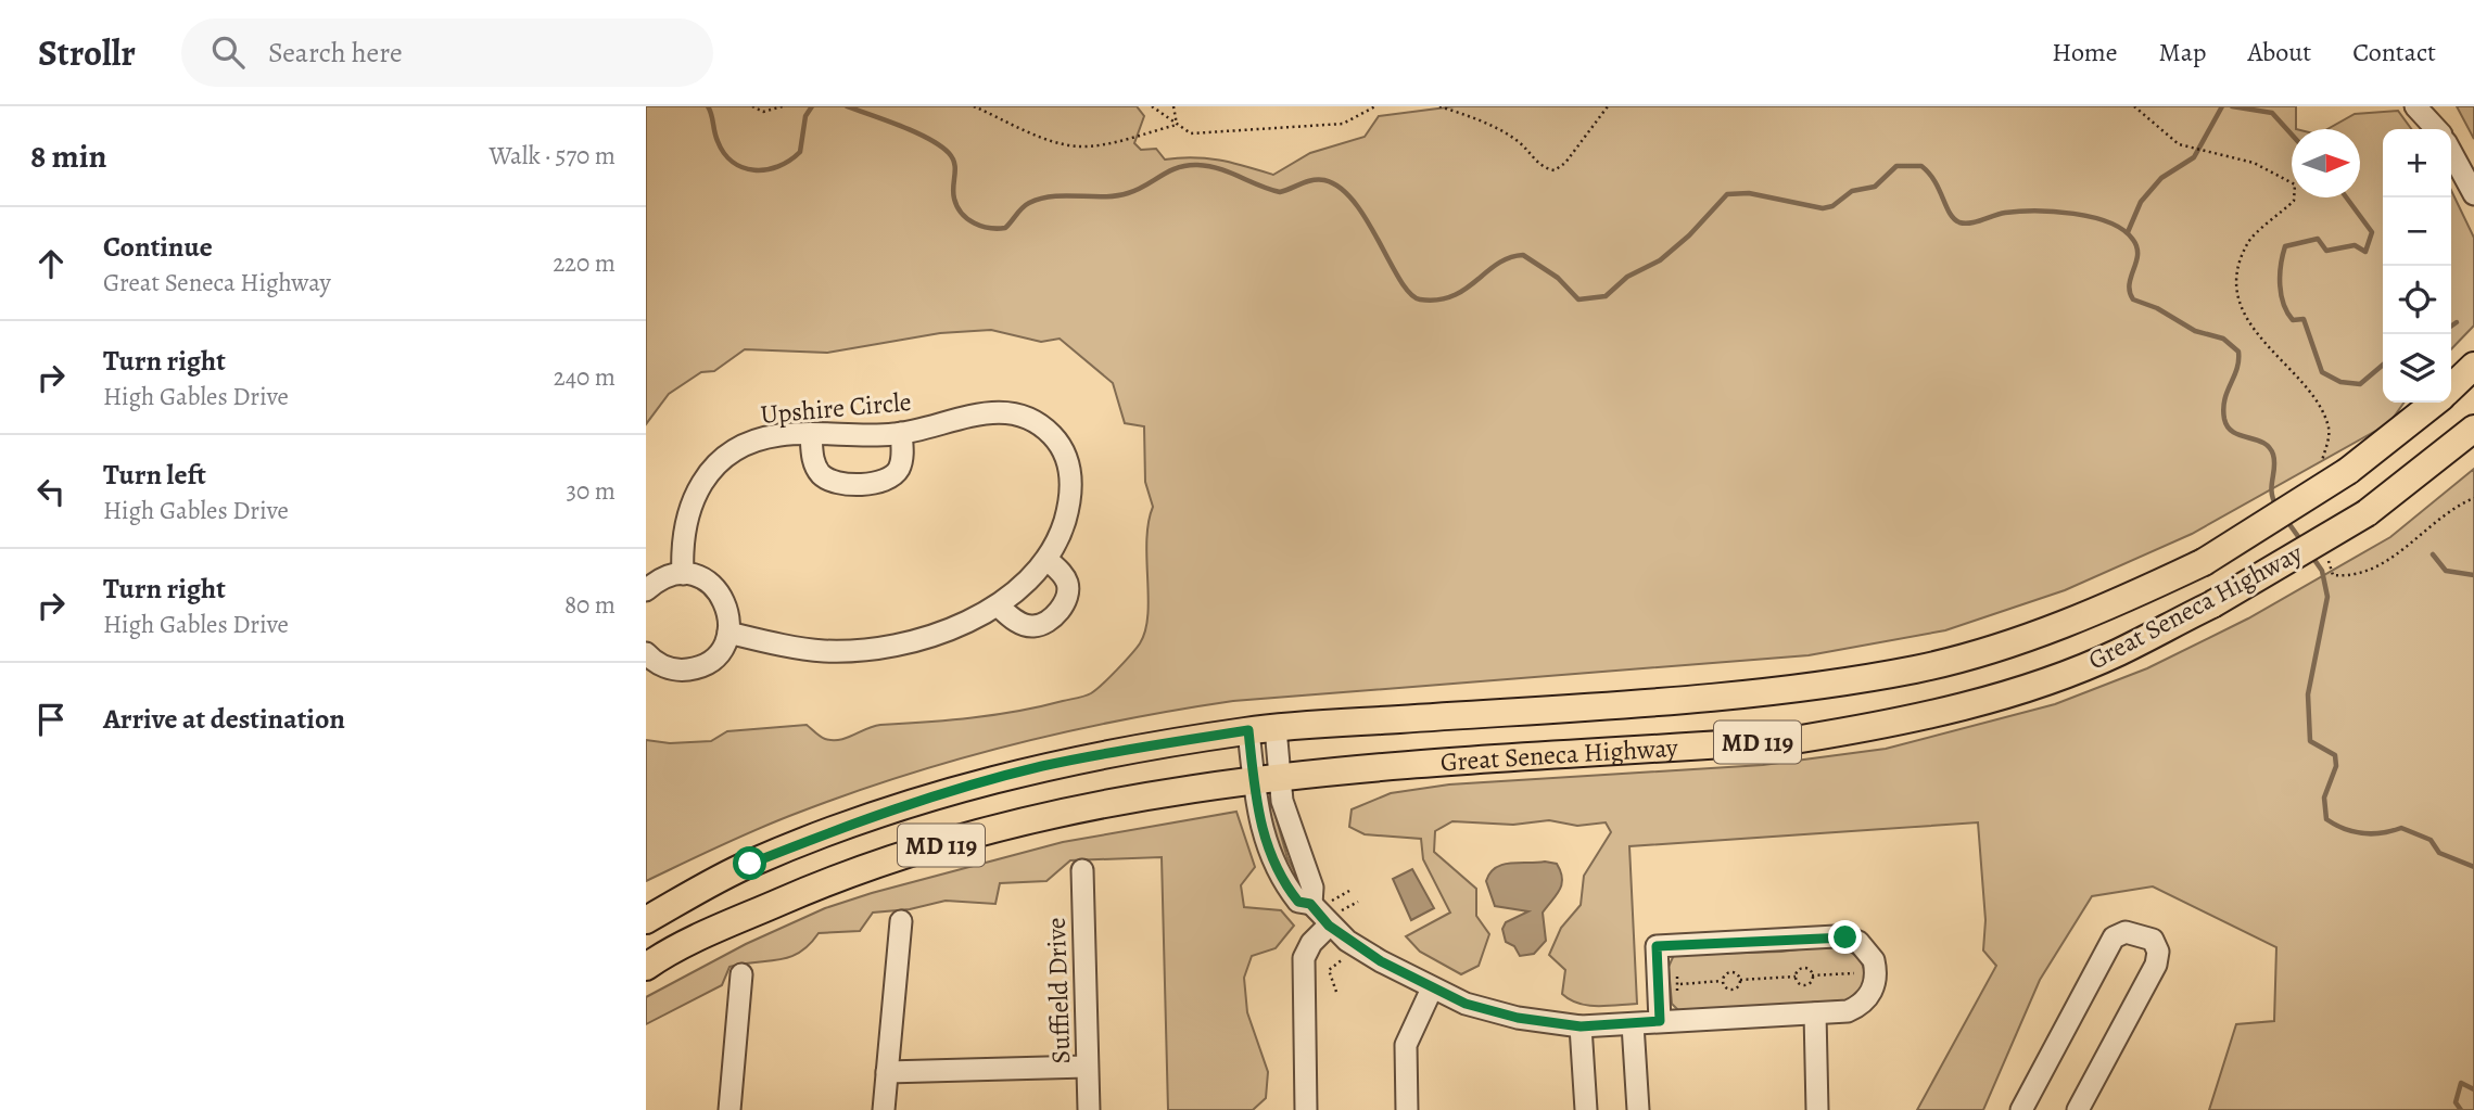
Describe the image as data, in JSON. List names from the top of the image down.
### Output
{
  "streets": {
    "main road": ["Great Seneca Highway", "MD 119"],
    "street": ["Upshire Circle", "Suffield Drive"]
  },
  "north": "right",
  "page": {
    "header": "Strollr",
    "search": "Search here",
    "nav": [
      "Home",
      "Map",
      "About",
      "Contact"
    ],
    "heading": ["8 min", "Walk · 570 m"],
    "map_buttons": ["+", "−"],
    "list": [
      ["Continue", "Great Seneca Highway", "220 m"],
      ["Turn right", "High Gables Drive", "240 m"],
      ["Turn left", "High Gables Drive", "30 m"],
      ["Turn right", "High Gables Drive", "80 m"],
      "Arrive at destination"
    ]
  }
}
